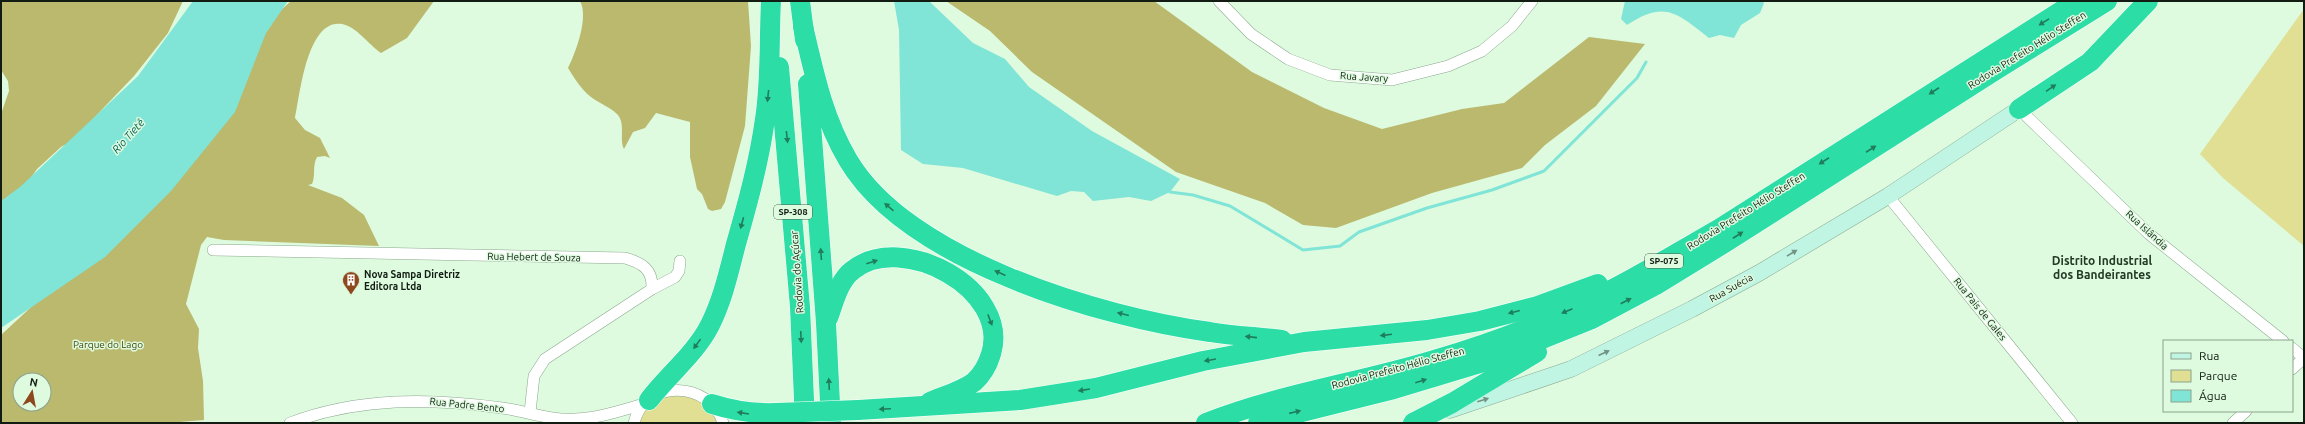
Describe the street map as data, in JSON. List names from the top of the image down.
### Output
{
  "streets": {
    "highway": [
      "Rodovia Prefeito Hélio Steffen",
      "SP-308",
      "SP-075",
      "Rodovia do Açúcar"
    ],
    "street": [
      "Rua Javary",
      "Rua Islândia",
      "Rua Hebert de Souza",
      "Rua Suécia",
      "Rua Pais de Gales",
      "Rua Padre Bento"
    ]
  },
  "crossings": [
    ["Rua Islândia", "Rua Suécia"],
    ["Rua Suécia", "Rua Pais de Gales"]
  ],
  "one_way": ["Rua Suécia"],
  "districts": ["Distrito Industrial dos Bandeirantes"],
  "water": ["Rio Tietê"],
  "parks": ["Parque do Lago"],
  "places": {
    "building": ["Nova Sampa Diretriz Editora Ltda"]
  },
  "legend": ["Rua", "Parque", "Água"],
  "north": "top"
}
